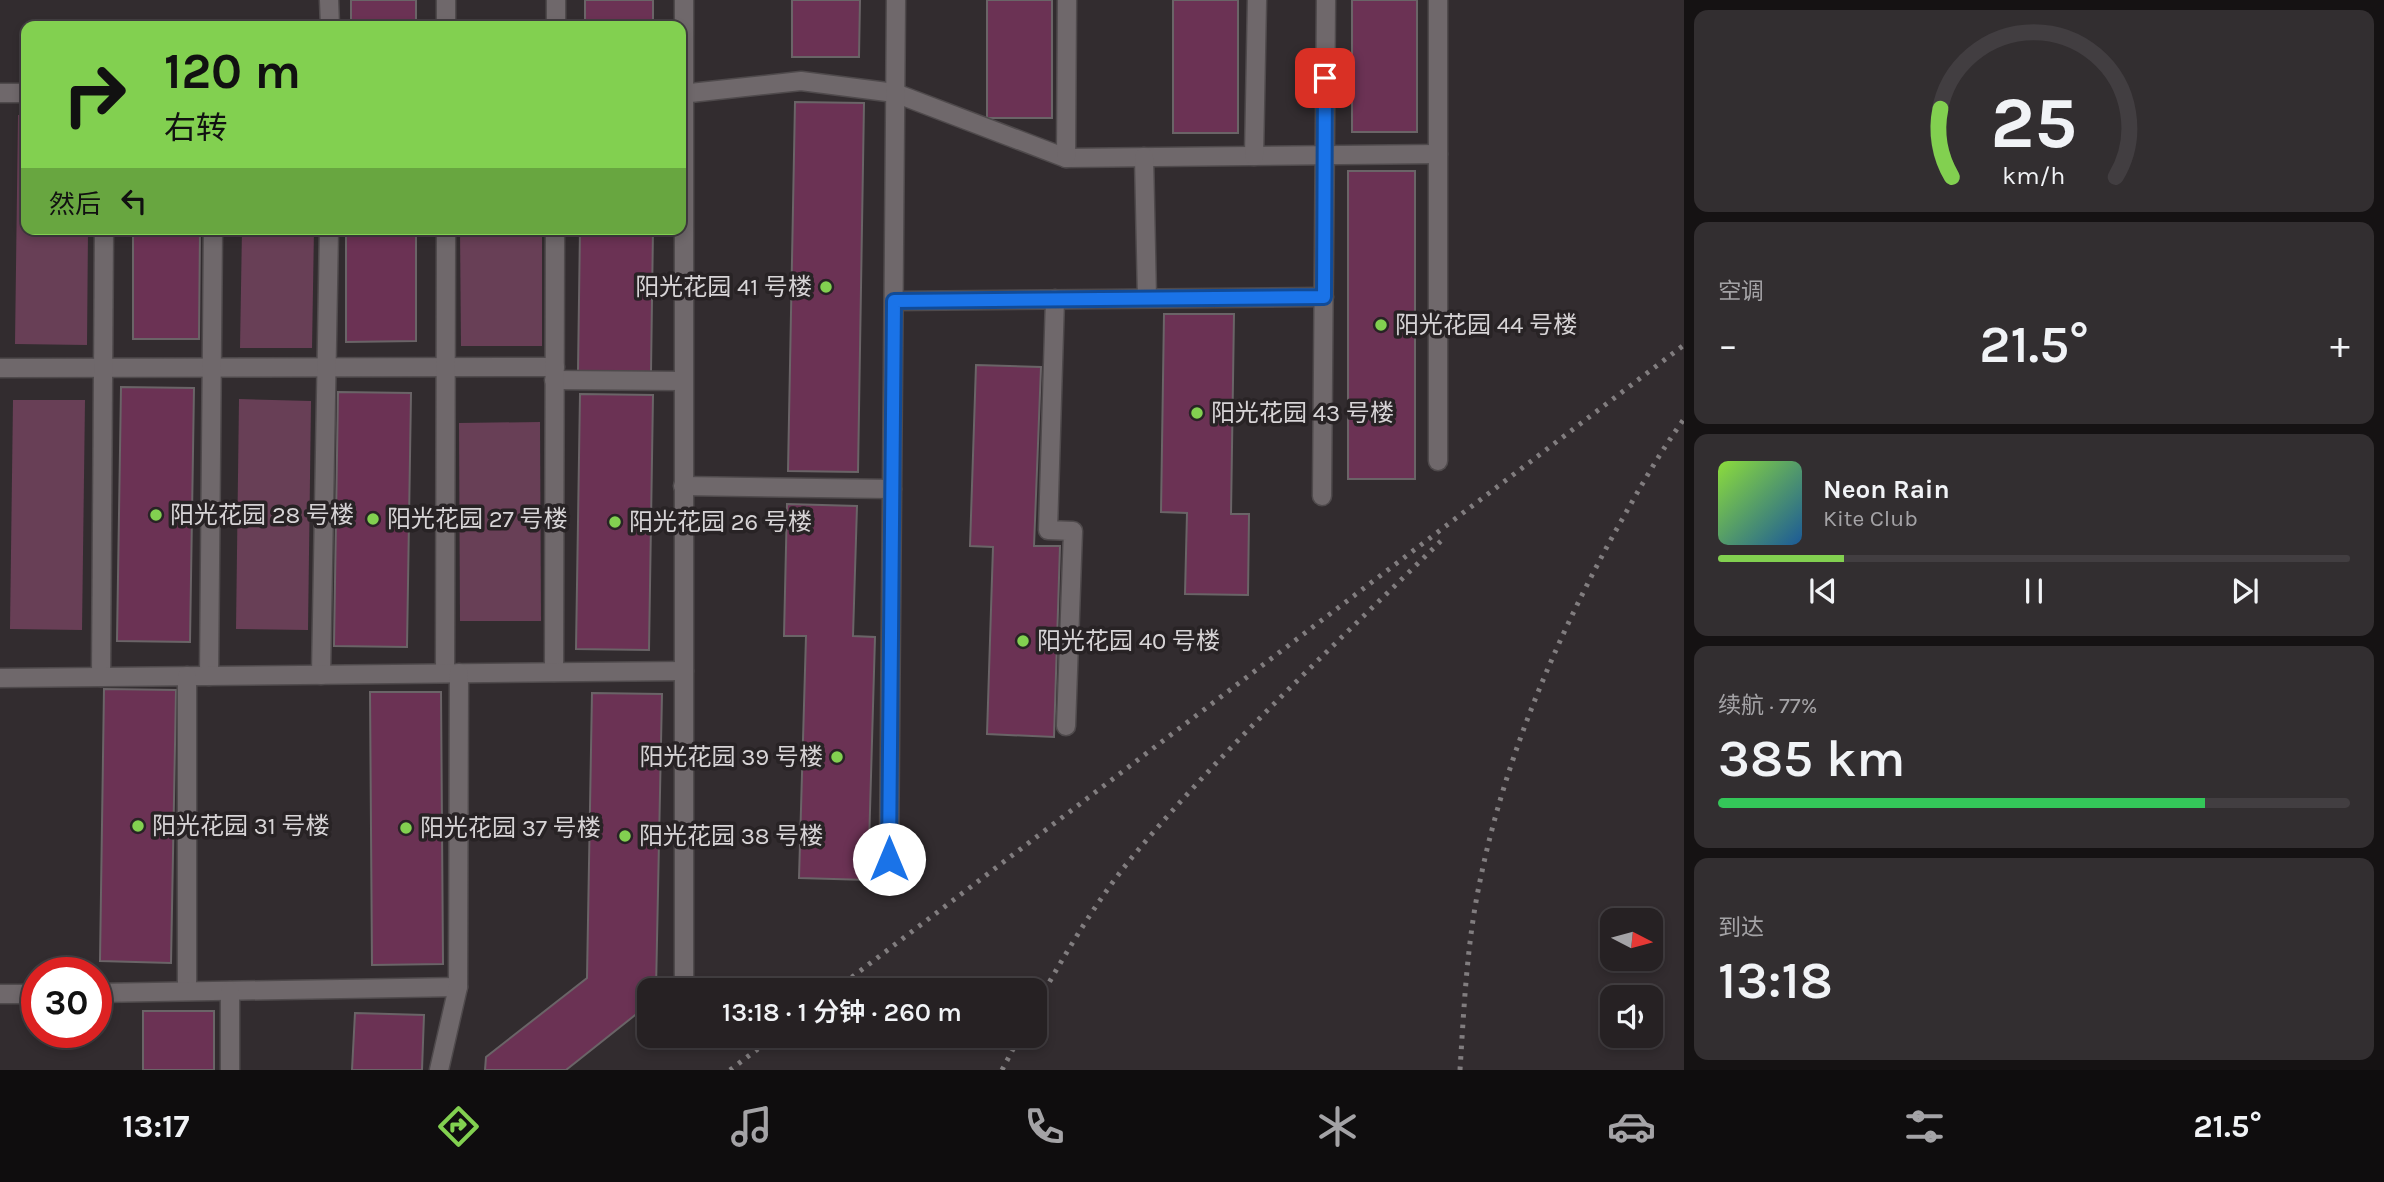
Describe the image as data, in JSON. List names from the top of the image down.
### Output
{
  "places": [
    "阳光花园 41 号楼",
    "阳光花园 44 号楼",
    "阳光花园 43 号楼",
    "阳光花园 28 号楼",
    "阳光花园 27 号楼",
    "阳光花园 26 号楼",
    "阳光花园 40 号楼",
    "阳光花园 39 号楼",
    "阳光花园 31 号楼",
    "阳光花园 37 号楼",
    "阳光花园 38 号楼"
  ],
  "north": "right",
  "page": {
    "turn": ["120 m", "右转"],
    "then": "然后",
    "tile": [
      "空调",
      ["续航 · 77%", "385 km"],
      ["到达", "13:18"]
    ],
    "heat": ["−", "21.5°", "+"],
    "song": ["Neon Rain", "Kite Club"],
    "limit": "30",
    "trip": "13:18 · 1 分钟 · 260 m",
    "tabs": ["13:17", "21.5°"],
    "gauge": ["25", "km/h"]
  }
}
